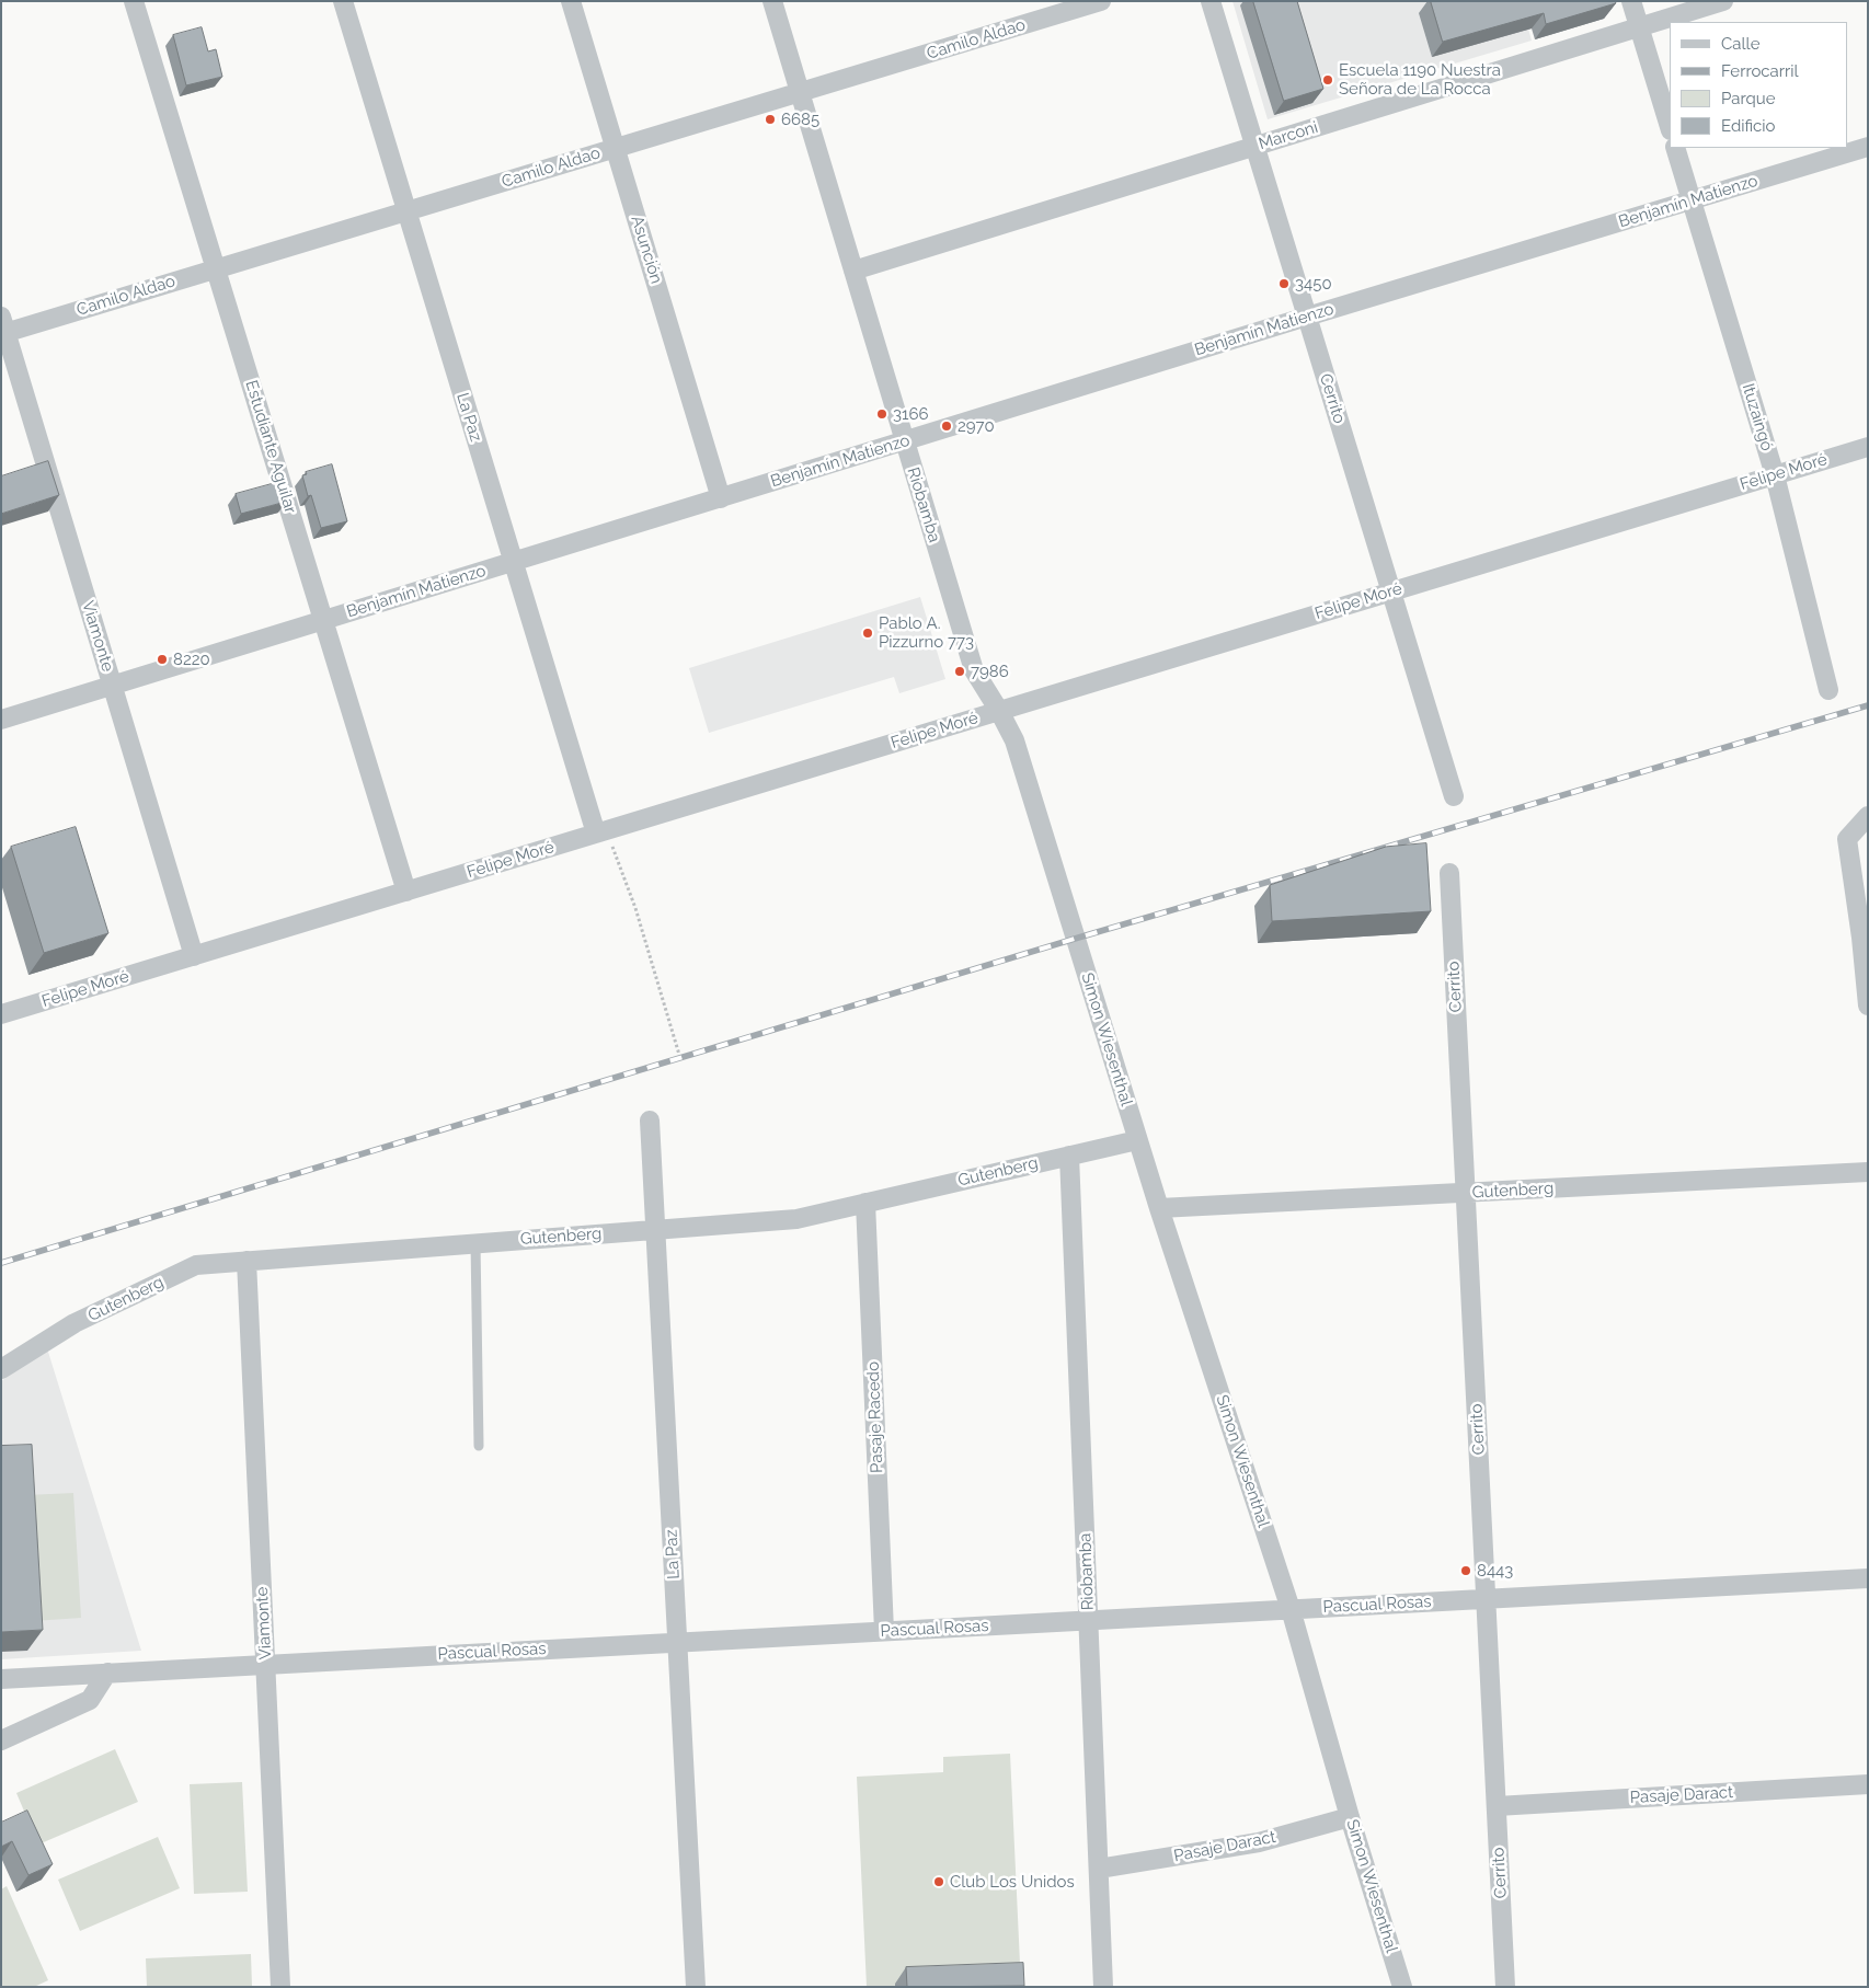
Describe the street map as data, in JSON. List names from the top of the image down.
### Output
{
  "streets": {
    "street": [
      "Camilo Aldao",
      "Marconi",
      "Benjamín Matienzo",
      "Asunción",
      "Cerrito",
      "La Paz",
      "Ituzaingó",
      "Estudiante Aguilar",
      "Felipe Moré",
      "Riobamba",
      "Viamonte",
      "Simon Wiesenthal",
      "Gutenberg",
      "Pasaje Racedo",
      "Pascual Rosas",
      "Pasaje Daract"
    ]
  },
  "crossings": [
    ["Camilo Aldao", "Asunción"],
    ["Camilo Aldao", "La Paz"],
    ["Camilo Aldao", "Estudiante Aguilar"],
    ["Camilo Aldao", "Riobamba"],
    ["Camilo Aldao", "Viamonte"],
    ["Marconi", "Cerrito"],
    ["Marconi", "Riobamba"],
    ["Benjamín Matienzo", "Asunción"],
    ["Benjamín Matienzo", "Cerrito"],
    ["Benjamín Matienzo", "La Paz"],
    ["Benjamín Matienzo", "Ituzaingó"],
    ["Benjamín Matienzo", "Estudiante Aguilar"],
    ["Benjamín Matienzo", "Riobamba"],
    ["Benjamín Matienzo", "Viamonte"],
    ["Cerrito", "Felipe Moré"],
    ["Cerrito", "Gutenberg"],
    ["Cerrito", "Pascual Rosas"],
    ["Cerrito", "Pasaje Daract"],
    ["La Paz", "Felipe Moré"],
    ["La Paz", "Gutenberg"],
    ["La Paz", "Pascual Rosas"],
    ["Ituzaingó", "Felipe Moré"],
    ["Estudiante Aguilar", "Felipe Moré"],
    ["Felipe Moré", "Riobamba"],
    ["Felipe Moré", "Viamonte"],
    ["Riobamba", "Simon Wiesenthal"],
    ["Riobamba", "Gutenberg"],
    ["Riobamba", "Pascual Rosas"],
    ["Riobamba", "Pasaje Daract"],
    ["Viamonte", "Gutenberg"],
    ["Viamonte", "Pascual Rosas"],
    ["Simon Wiesenthal", "Gutenberg"],
    ["Simon Wiesenthal", "Pascual Rosas"],
    ["Simon Wiesenthal", "Pasaje Daract"],
    ["Gutenberg", "Pasaje Racedo"],
    ["Pasaje Racedo", "Pascual Rosas"]
  ],
  "places": [
    "Escuela 1190 Nuestra Señora de La Rocca",
    "6685",
    "3450",
    "3166",
    "2970",
    "Pablo A. Pizzurno 773",
    "8220",
    "7986",
    "8443",
    "Club Los Unidos"
  ],
  "legend": [
    "Calle",
    "Ferrocarril",
    "Parque",
    "Edificio"
  ]
}
